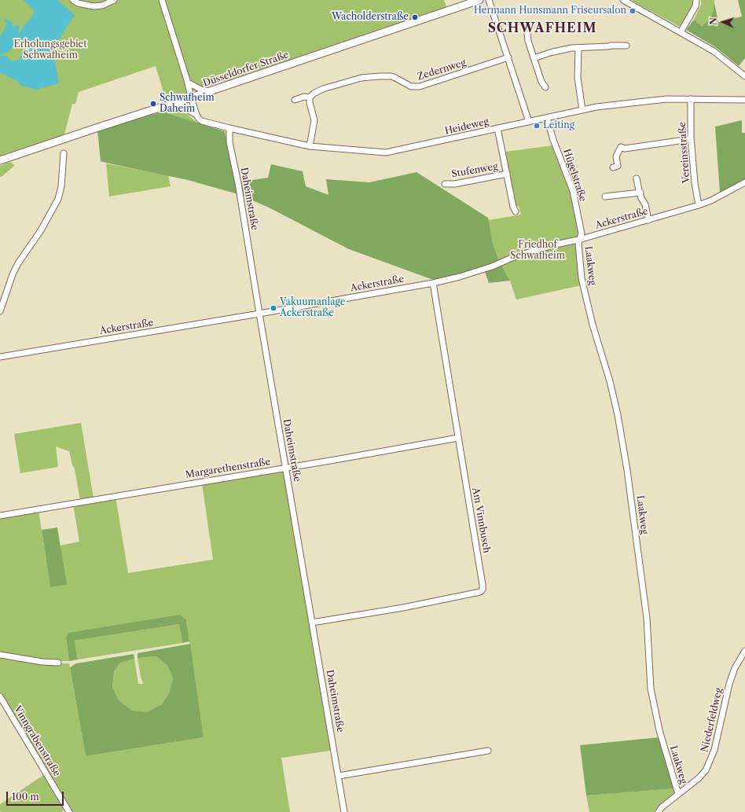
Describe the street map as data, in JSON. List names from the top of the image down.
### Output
{
  "streets": {
    "main road": ["Düsseldorfer Straße"],
    "street": [
      "Zedernweg",
      "Heideweg",
      "Vereinsstraße",
      "Stufenweg",
      "Hügelstraße",
      "Daheimstraße",
      "Ackerstraße",
      "Laakweg",
      "Margarethenstraße",
      "Am Vinnbusch",
      "Niederfeldweg",
      "Vinngrabenstraße"
    ]
  },
  "crossings": [
    ["Düsseldorfer Straße", "Heideweg"],
    ["Heideweg", "Vereinsstraße"],
    ["Heideweg", "Stufenweg"],
    ["Heideweg", "Hügelstraße"],
    ["Heideweg", "Daheimstraße"],
    ["Vereinsstraße", "Ackerstraße"],
    ["Hügelstraße", "Ackerstraße"],
    ["Hügelstraße", "Laakweg"],
    ["Daheimstraße", "Ackerstraße"],
    ["Daheimstraße", "Margarethenstraße"],
    ["Daheimstraße", "Am Vinnbusch"],
    ["Ackerstraße", "Laakweg"],
    ["Ackerstraße", "Am Vinnbusch"],
    ["Laakweg", "Niederfeldweg"],
    ["Margarethenstraße", "Am Vinnbusch"]
  ],
  "districts": ["SCHWAFHEIM"],
  "parks": ["Erholungsgebiet Schwafheim", "Friedhof Schwafheim"],
  "places": [
    "Hermann Hunsmann Friseursalon",
    "Wacholderstraße",
    "Schwafheim Daheim",
    "Leiting",
    "Vakuumanlage Ackerstraße"
  ],
  "scale_bar": "100 m",
  "north": "left"
}
